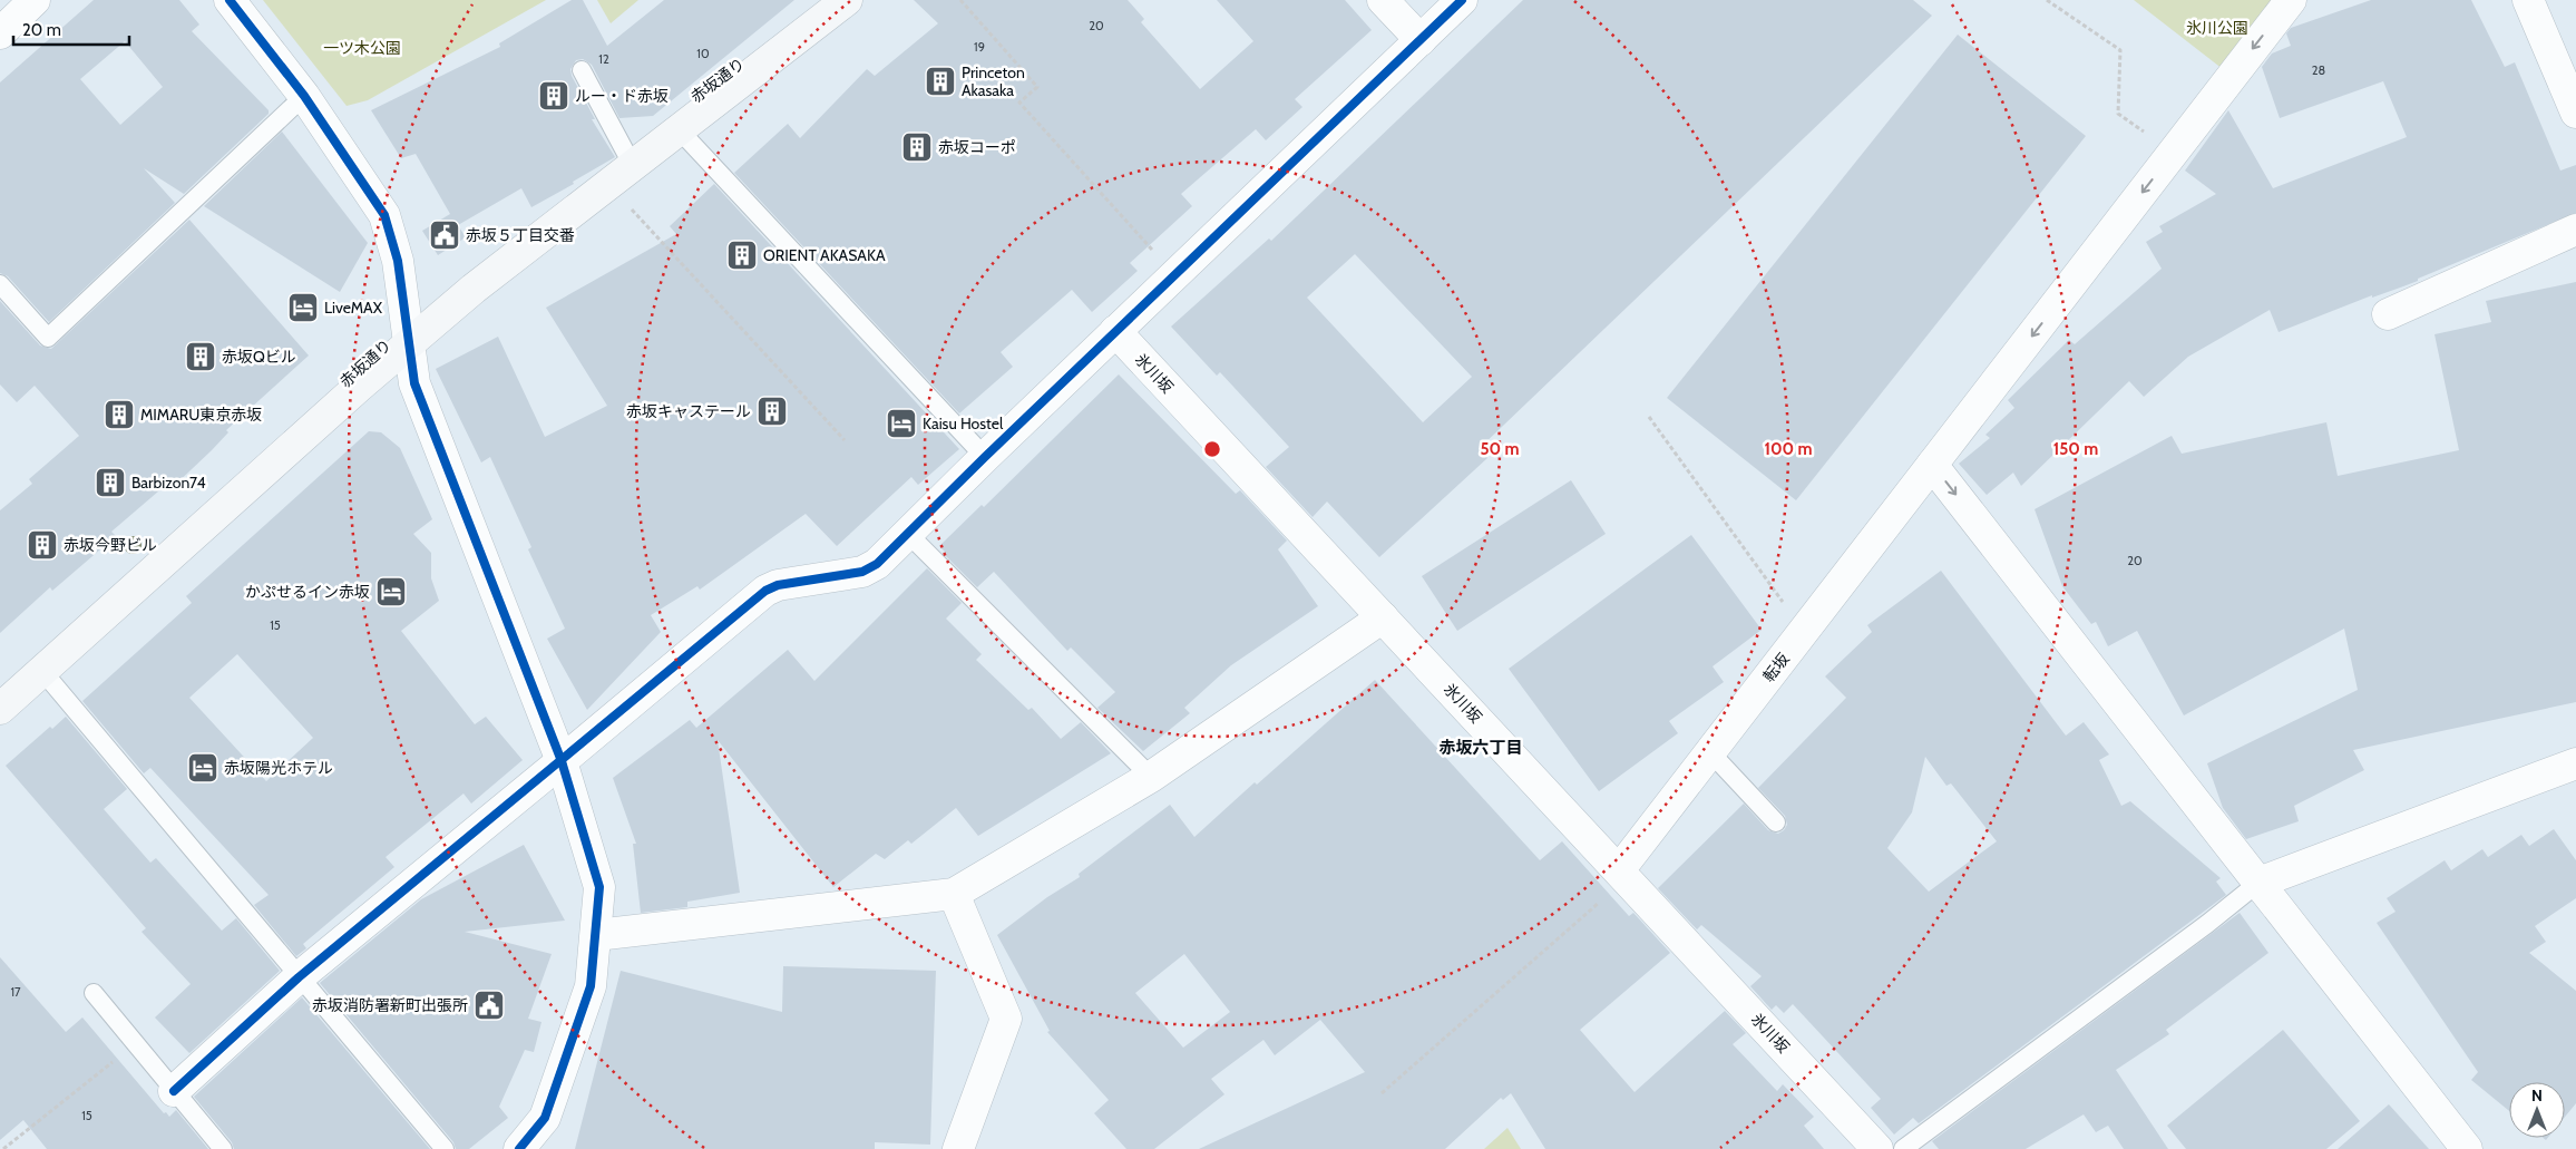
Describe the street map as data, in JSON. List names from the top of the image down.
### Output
{
  "streets": {
    "main road": ["赤坂通り"],
    "street": ["氷川坂", "転坂"]
  },
  "crossings": [
    ["氷川坂", "転坂"]
  ],
  "one_way": ["転坂"],
  "districts": ["赤坂六丁目"],
  "parks": ["氷川公園", "一ツ木公園"],
  "places": {
    "building": [
      "Princeton Akasaka",
      "ルー・ド赤坂",
      "赤坂コーポ",
      "ORIENT AKASAKA",
      "赤坂Qビル",
      "赤坂キャステール",
      "MIMARU東京赤坂",
      "Barbizon74",
      "赤坂今野ビル"
    ],
    "public building": ["赤坂５丁目交番", "赤坂消防署新町出張所"],
    "hotel": [
      "LiveMAX",
      "Kaisu Hostel",
      "かぷせるイン赤坂",
      "赤坂陽光ホテル"
    ]
  },
  "house_numbers": [
    "20",
    "19",
    "10",
    "12",
    "28",
    "20",
    "15",
    "17",
    "15"
  ],
  "scale_bar": "20 m",
  "north": "top",
  "rings": ["50 m", "100 m", "150 m"]
}
